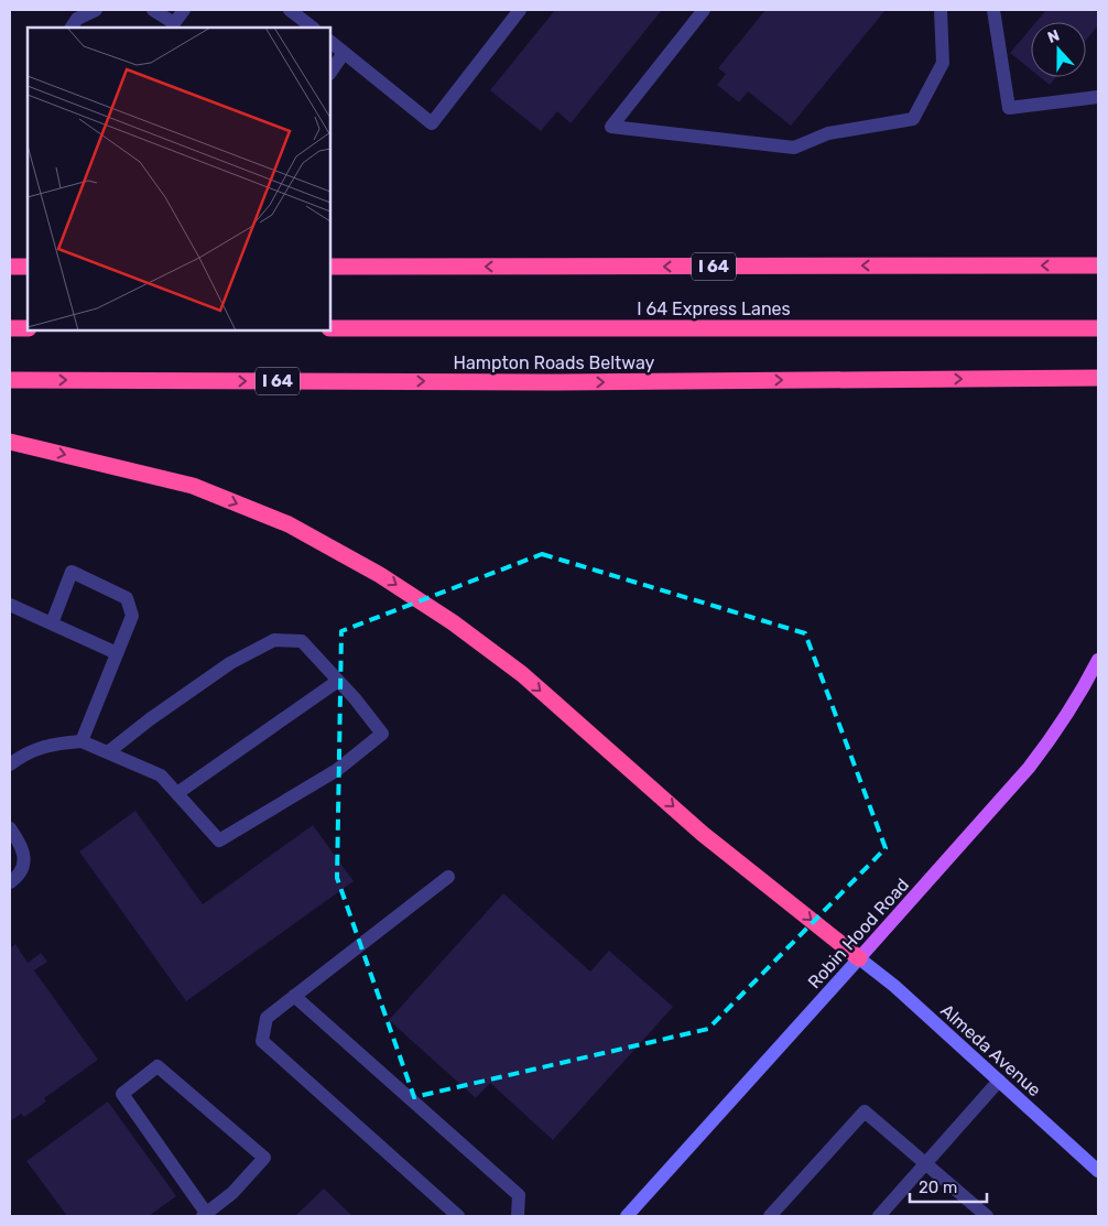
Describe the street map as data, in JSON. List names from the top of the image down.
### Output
{
  "streets": {
    "highway": ["I 64", "I 64 Express Lanes", "Hampton Roads Beltway"],
    "main road": ["Robin Hood Road"],
    "street": ["Almeda Avenue"]
  },
  "crossings": [
    ["Robin Hood Road", "Almeda Avenue"]
  ],
  "scale_bar": "20 m",
  "north": "top"
}
